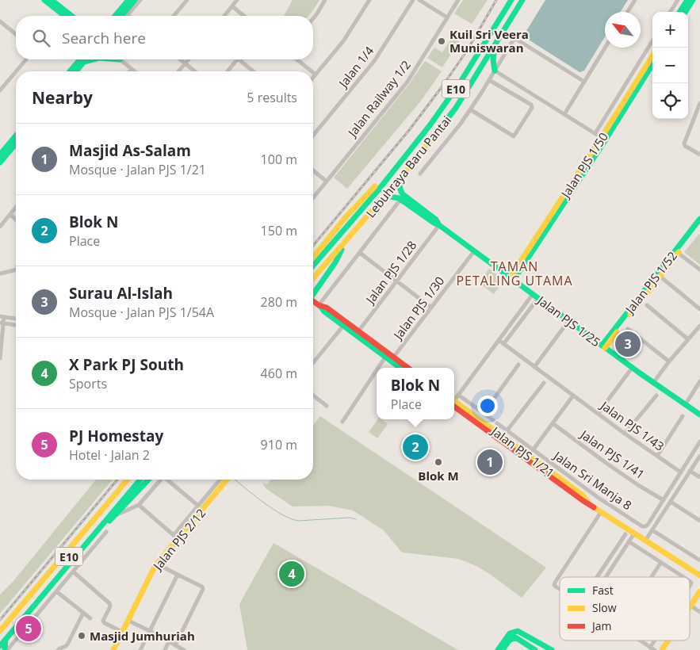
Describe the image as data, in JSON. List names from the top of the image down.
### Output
{
  "streets": {
    "main road": [
      "E10",
      "Jalan PJS 1/50",
      "Lebuhraya Baru Pantai",
      "Jalan PJS 1/52",
      "Jalan PJS 1/25",
      "Jalan PJS 1/21",
      "Jalan PJS 2/12"
    ],
    "street": [
      "Jalan 1/4",
      "Jalan Railway 1/2",
      "Jalan PJS 1/28",
      "Jalan PJS 1/30",
      "Jalan PJS 1/43",
      "Jalan PJS 1/41",
      "Jalan Sri Manja 8"
    ]
  },
  "crossings": [
    ["Jalan PJS 1/50", "Jalan PJS 1/25"],
    ["Lebuhraya Baru Pantai", "Jalan PJS 1/25"],
    ["Jalan PJS 1/28", "Jalan PJS 1/25"],
    ["Jalan PJS 1/52", "Jalan PJS 1/25"],
    ["Jalan PJS 1/30", "Jalan PJS 1/25"],
    ["Jalan PJS 1/41", "Jalan Sri Manja 8"]
  ],
  "districts": ["TAMAN PETALING UTAMA"],
  "places": ["Kuil Sri Veera Muniswaran", "Blok M", "Masjid Jumhuriah"],
  "legend": ["Fast", "Slow", "Jam"],
  "north": "top left",
  "page": {
    "map_buttons": ["+", "−"],
    "search": "Search here",
    "heading": ["Nearby", "5 results"],
    "list": [
      {
        "mark": "1",
        "name": "Masjid As-Salam",
        "note": "Mosque · Jalan PJS 1/21",
        "value": "100 m"
      },
      {
        "mark": "2",
        "name": "Blok N",
        "note": "Place",
        "value": "150 m"
      },
      {
        "mark": "3",
        "name": "Surau Al-Islah",
        "note": "Mosque · Jalan PJS 1/54A",
        "value": "280 m"
      },
      {
        "mark": "4",
        "name": "X Park PJ South",
        "note": "Sports",
        "value": "460 m"
      },
      {
        "mark": "5",
        "name": "PJ Homestay",
        "note": "Hotel · Jalan 2",
        "value": "910 m"
      }
    ],
    "pins": [
      "3",
      "2",
      "1",
      "4",
      "5"
    ],
    "popup": ["Blok N", "Place"]
  }
}
